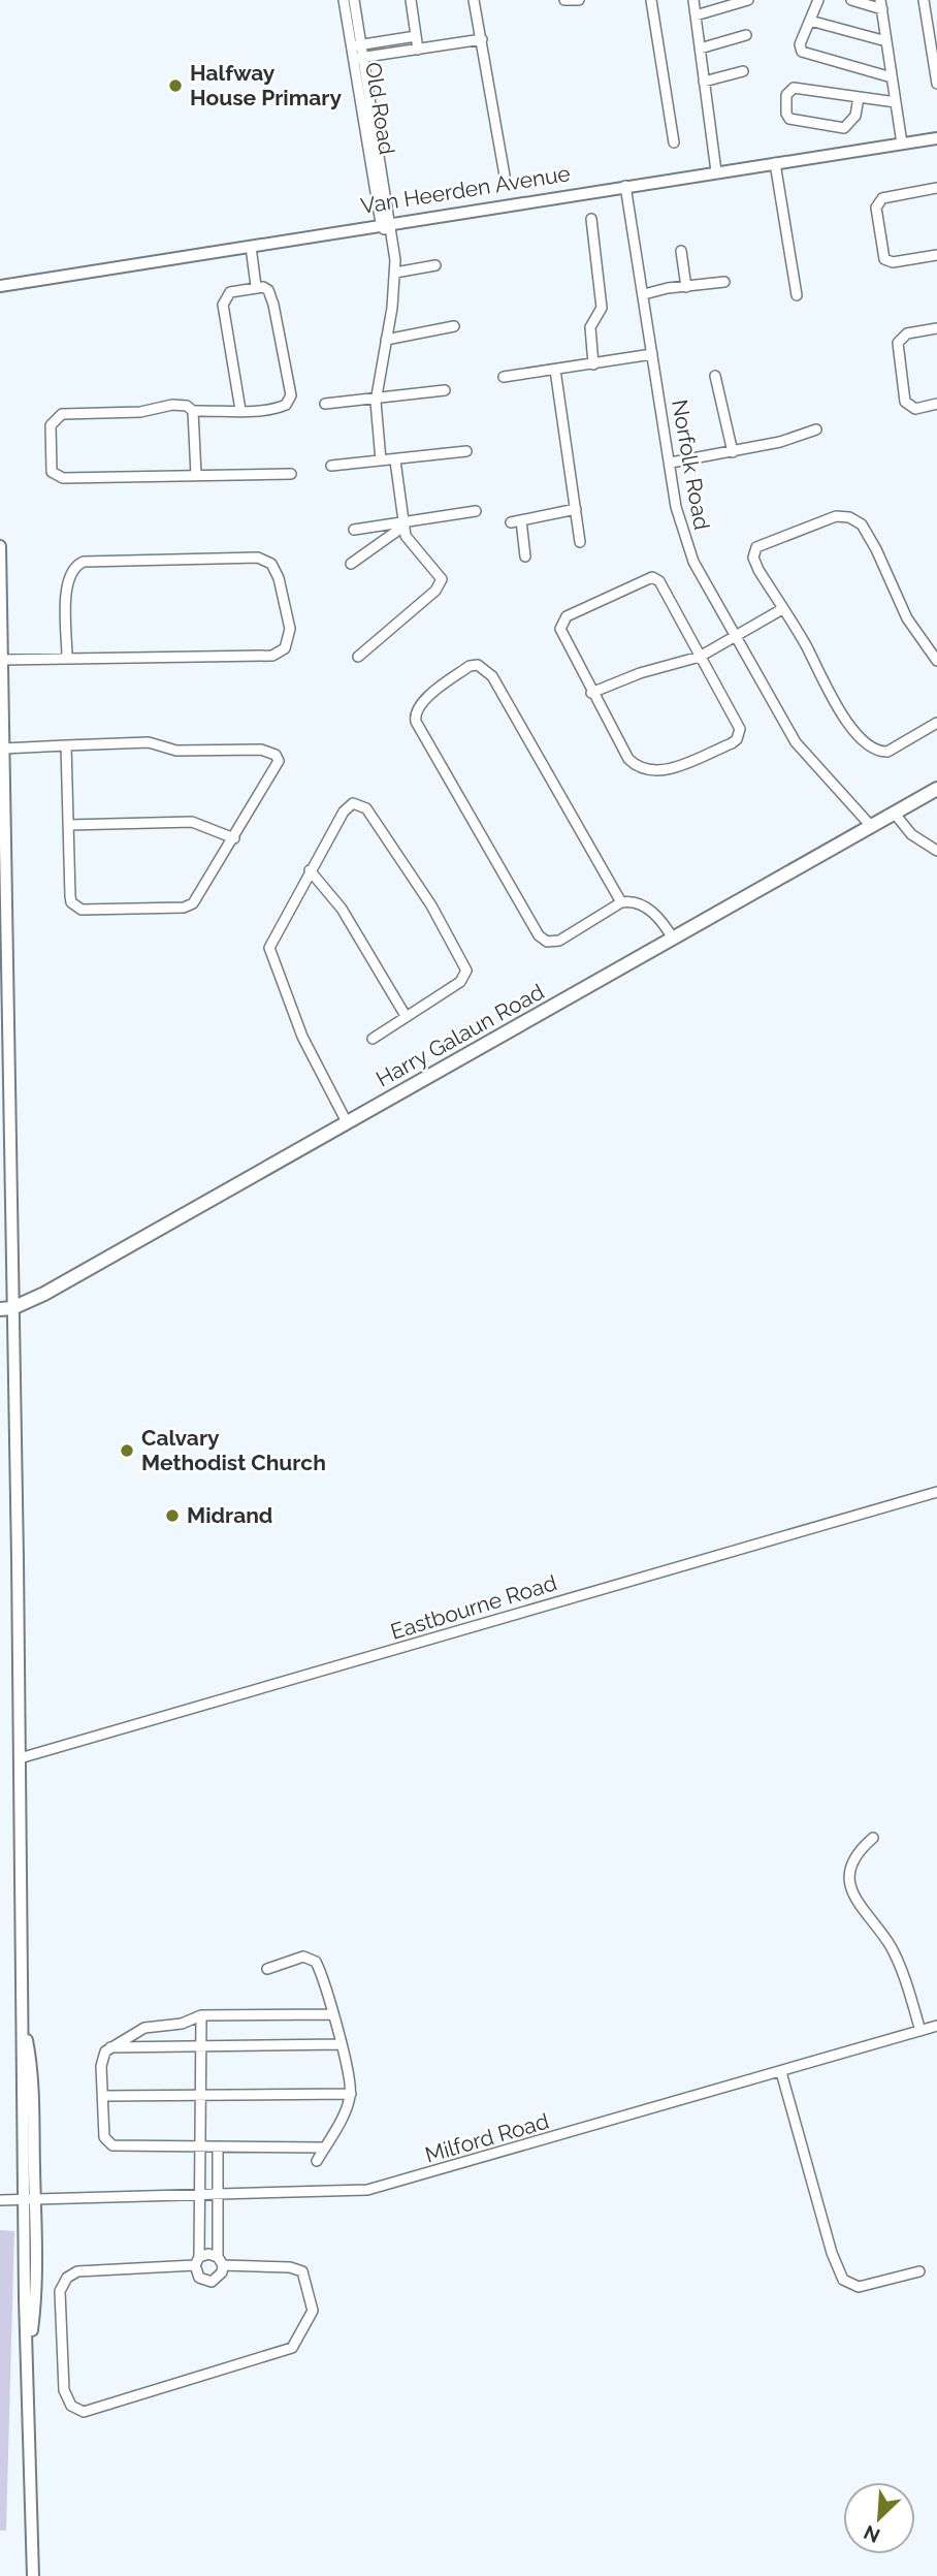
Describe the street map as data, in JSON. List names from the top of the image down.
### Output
{
  "streets": {
    "main road": ["Harry Galaun Road"],
    "street": [
      "Old Road",
      "Van Heerden Avenue",
      "Norfolk Road",
      "Eastbourne Road",
      "Milford Road"
    ]
  },
  "crossings": [
    ["Old Road", "Van Heerden Avenue"],
    ["Van Heerden Avenue", "Norfolk Road"],
    ["Norfolk Road", "Harry Galaun Road"]
  ],
  "places": ["Halfway House Primary", "Calvary Methodist Church", "Midrand"],
  "north": "bottom left"
}
